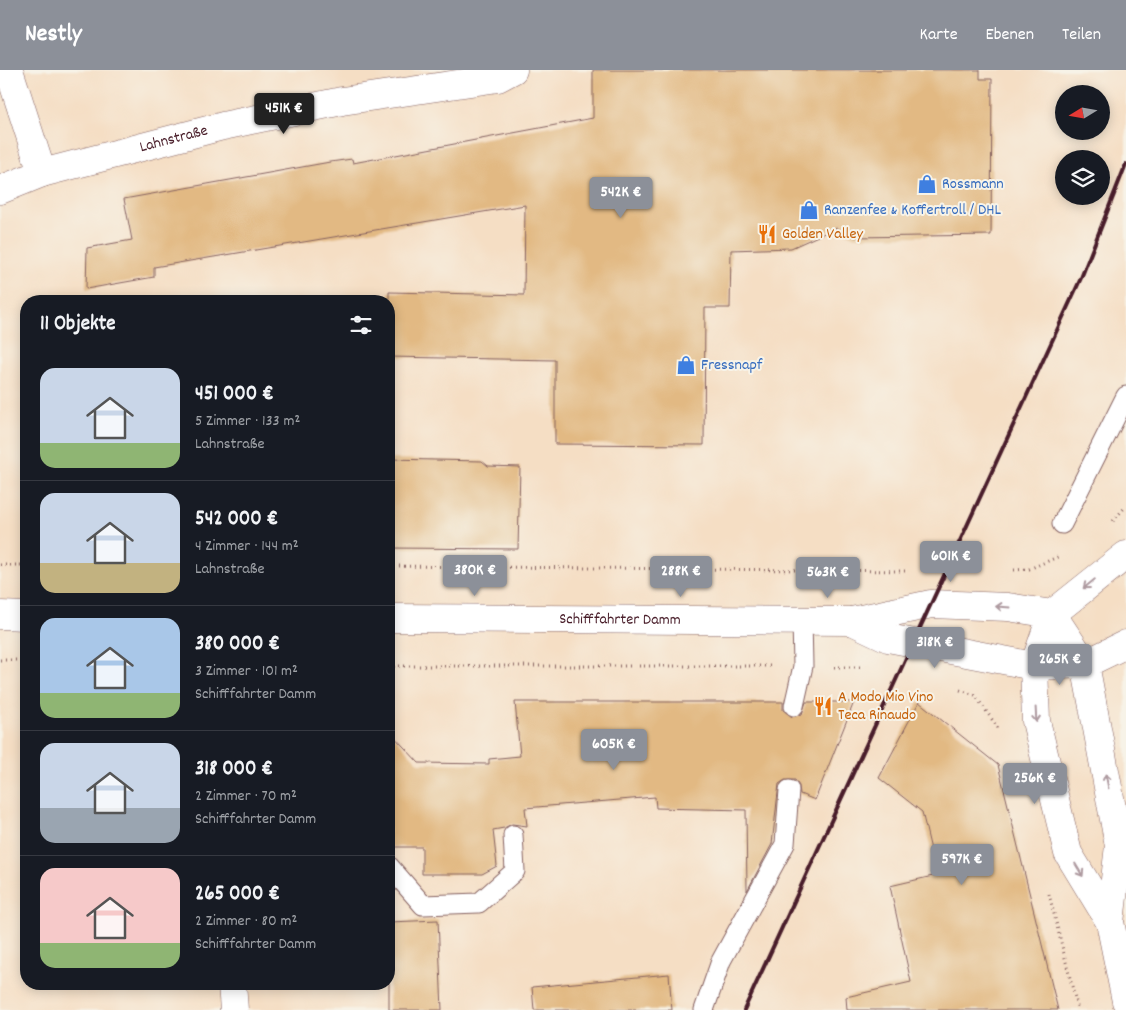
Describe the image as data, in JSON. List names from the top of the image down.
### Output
{
  "streets": {
    "street": ["Lahnstraße", "Schifffahrter Damm"]
  },
  "places": {
    "shop": ["Rossmann", "Ranzenfee & Koffertroll / DHL", "Fressnapf"],
    "restaurant": ["Golden Valley", "A Modo Mio Vino Teca Rinaudo"]
  },
  "north": "left",
  "page": {
    "header": "Nestly",
    "nav": ["Karte", "Ebenen", "Teilen"],
    "price": [
      "451K €",
      "542K €",
      "601K €",
      "380K €",
      "288K €",
      "563K €",
      "318K €",
      "265K €",
      "605K €",
      "256K €",
      "597K €"
    ],
    "heading": "11 Objekte",
    "list": [
      {
        "name": "451 000 €",
        "note": "5 Zimmer · 133 m² · Lahnstraße"
      },
      {
        "name": "542 000 €",
        "note": "4 Zimmer · 144 m² · Lahnstraße"
      },
      {
        "name": "380 000 €",
        "note": "3 Zimmer · 101 m² · Schifffahrter Damm"
      },
      {
        "name": "318 000 €",
        "note": "2 Zimmer · 70 m² · Schifffahrter Damm"
      },
      {
        "name": "265 000 €",
        "note": "2 Zimmer · 80 m² · Schifffahrter Damm"
      }
    ]
  }
}
